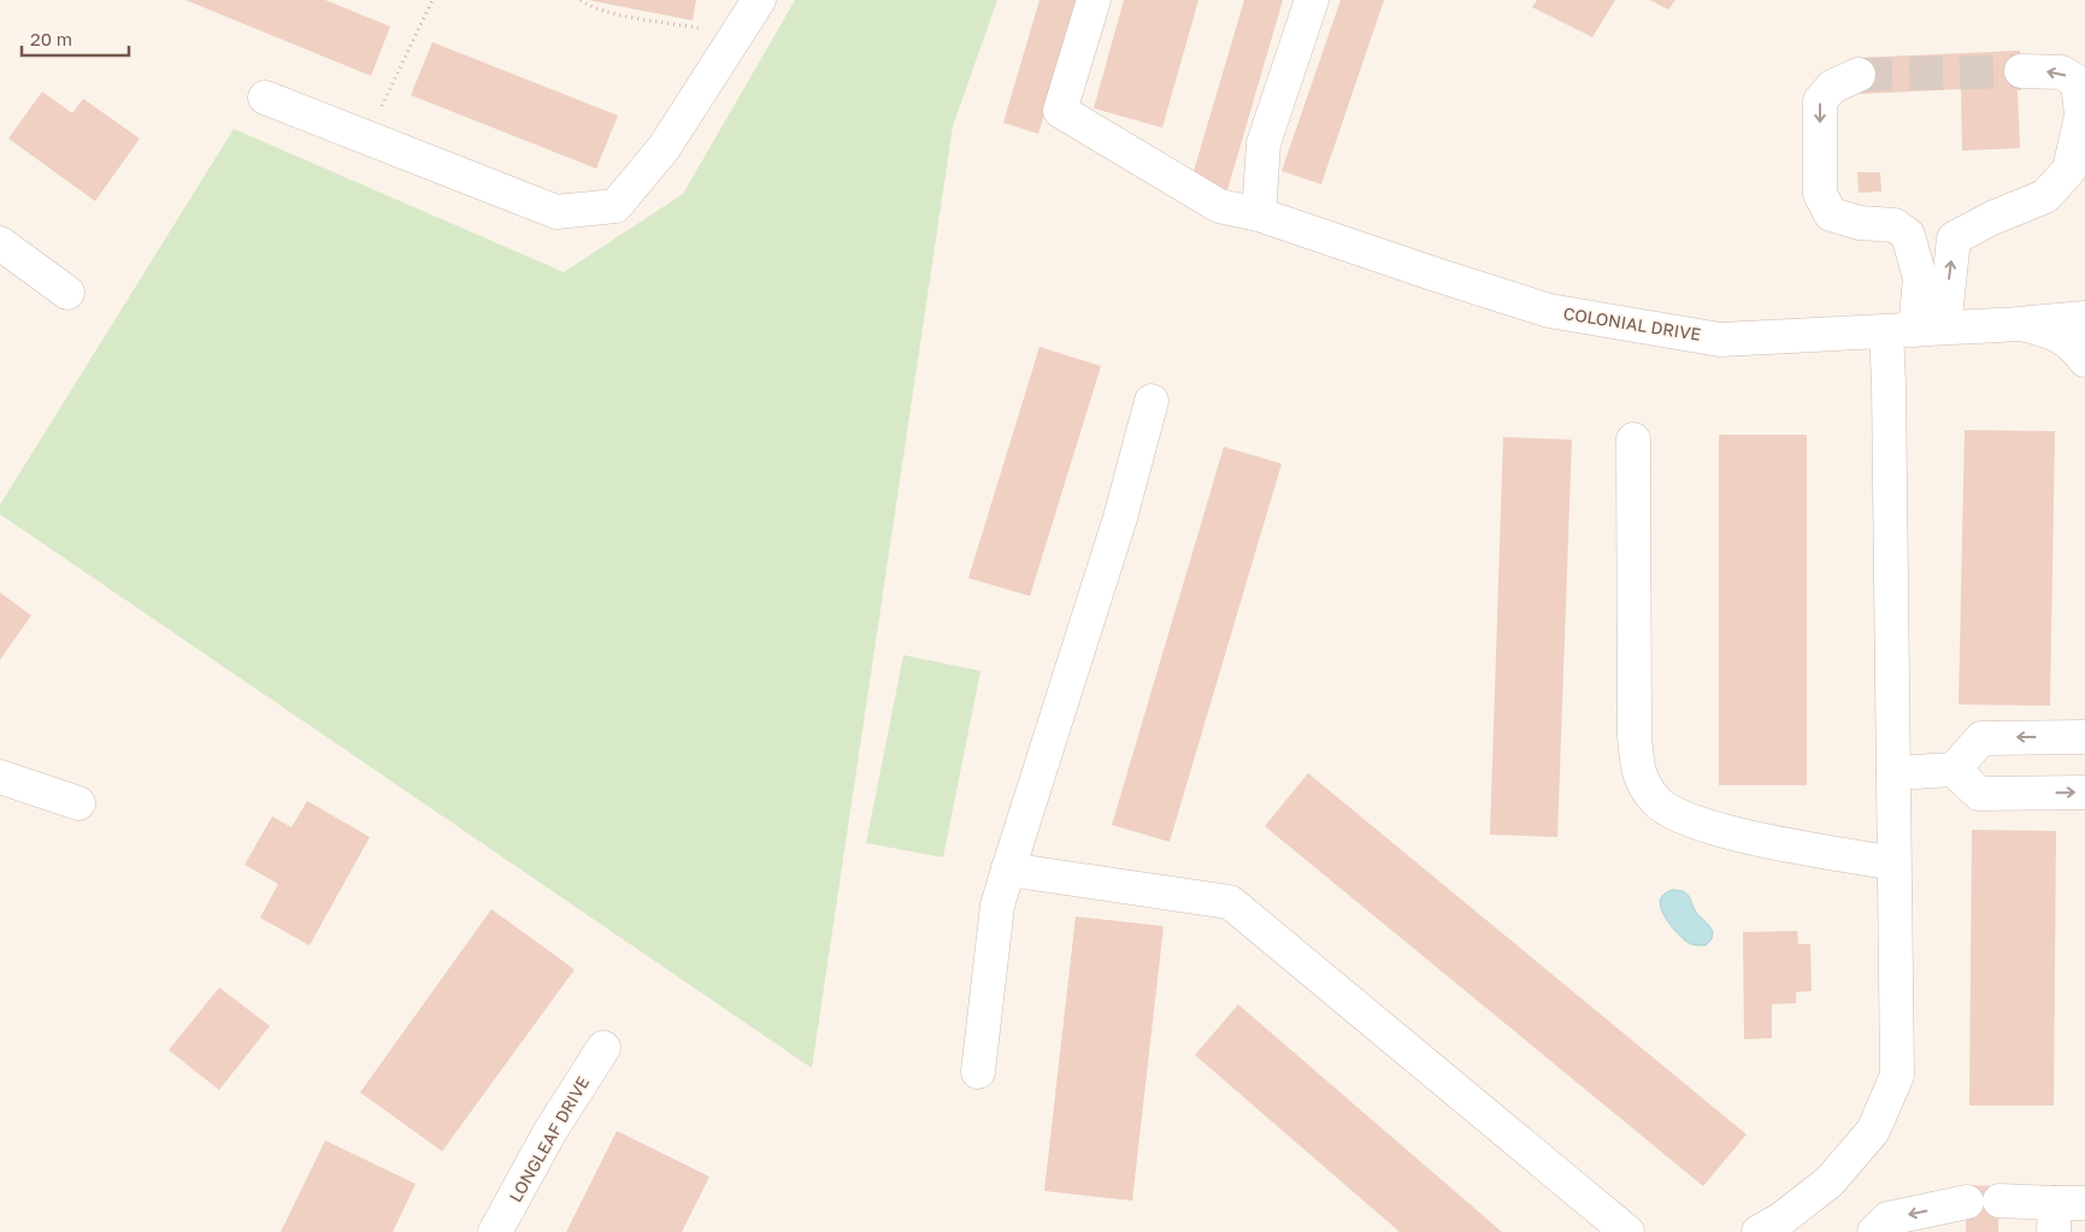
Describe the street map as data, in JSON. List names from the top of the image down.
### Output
{
  "streets": {
    "street": ["COLONIAL DRIVE", "LONGLEAF DRIVE"]
  },
  "scale_bar": "20 m"
}
